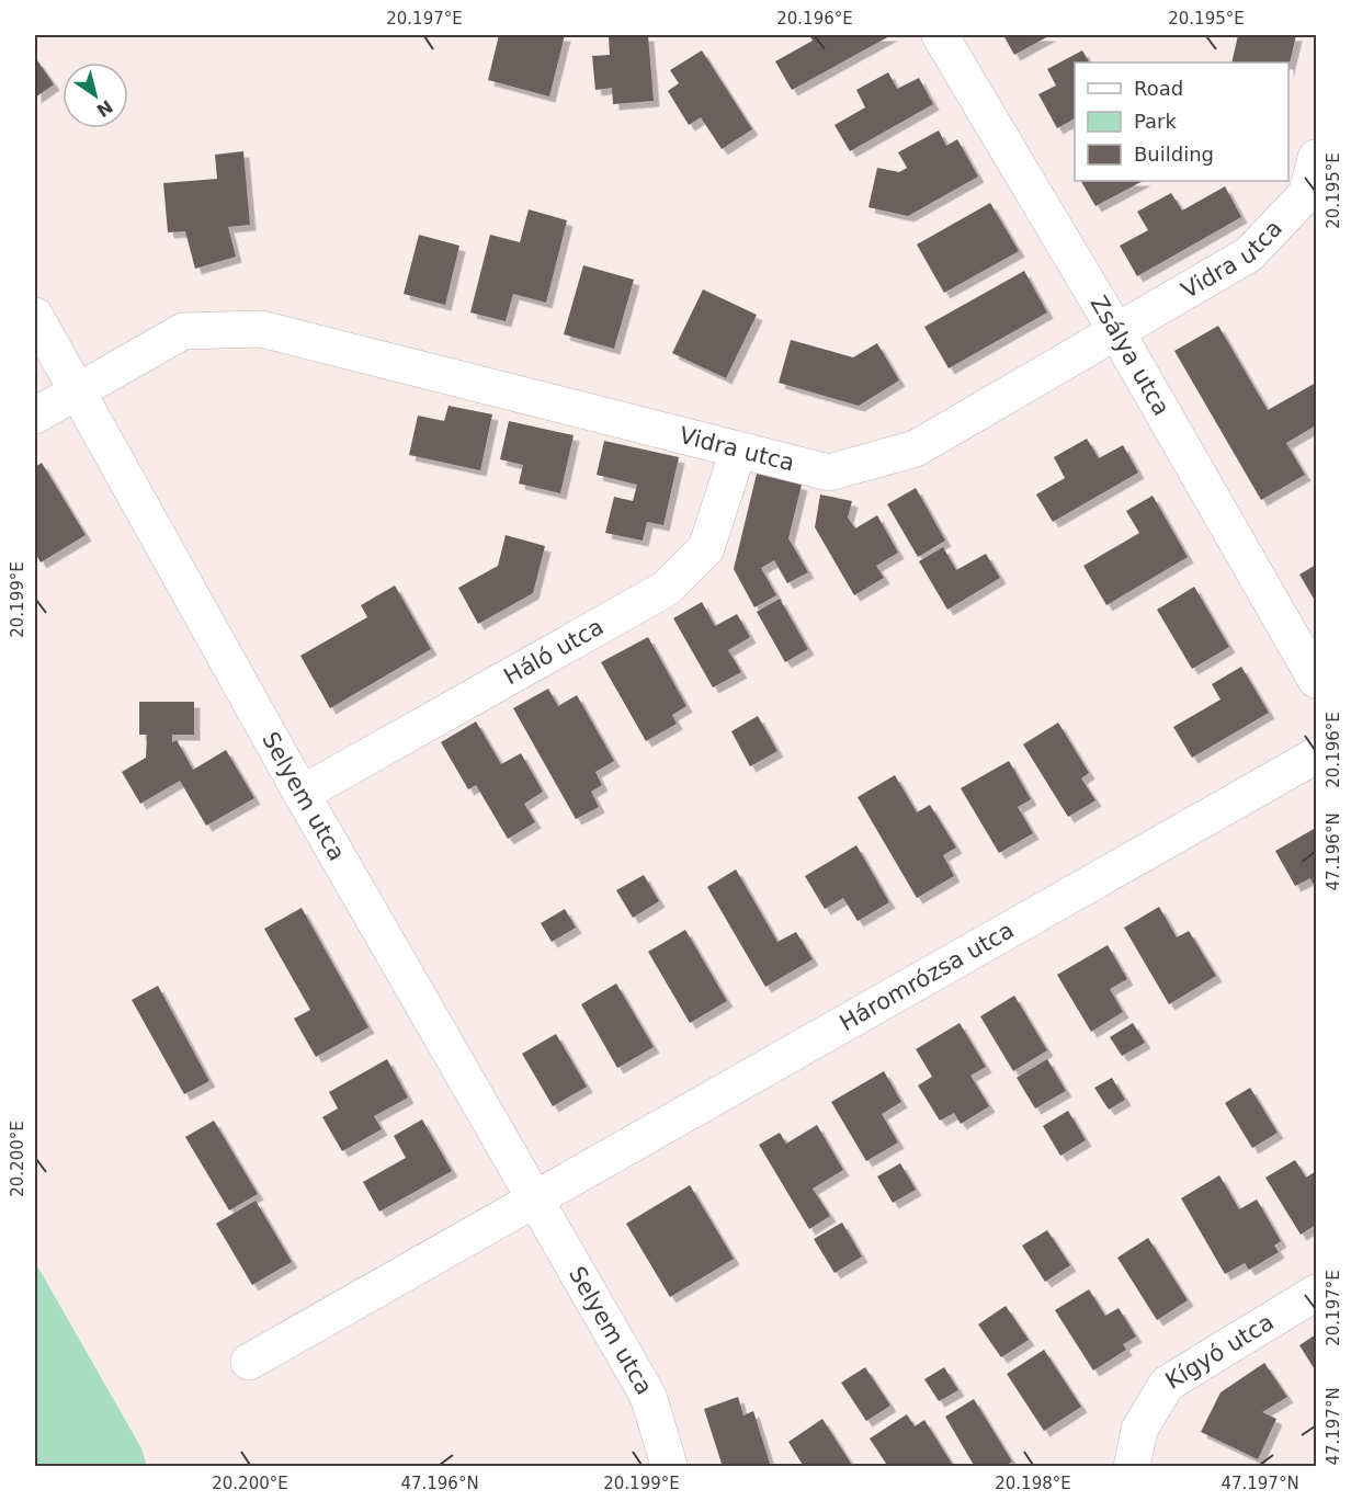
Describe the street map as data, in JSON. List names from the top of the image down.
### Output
{
  "streets": {
    "street": [
      "Vidra utca",
      "Zsálya utca",
      "Háló utca",
      "Selyem utca",
      "Háromrózsa utca",
      "Kígyó utca"
    ]
  },
  "crossings": [
    ["Vidra utca", "Zsálya utca"],
    ["Vidra utca", "Háló utca"],
    ["Vidra utca", "Selyem utca"],
    ["Háló utca", "Selyem utca"],
    ["Selyem utca", "Háromrózsa utca"]
  ],
  "legend": ["Road", "Park", "Building"],
  "north": "bottom right",
  "coordinates": [
    "20.197°E",
    "20.196°E",
    "20.195°E",
    "20.199°E",
    "47.196°N",
    "20.200°E",
    "47.197°N",
    "20.198°E"
  ]
}
